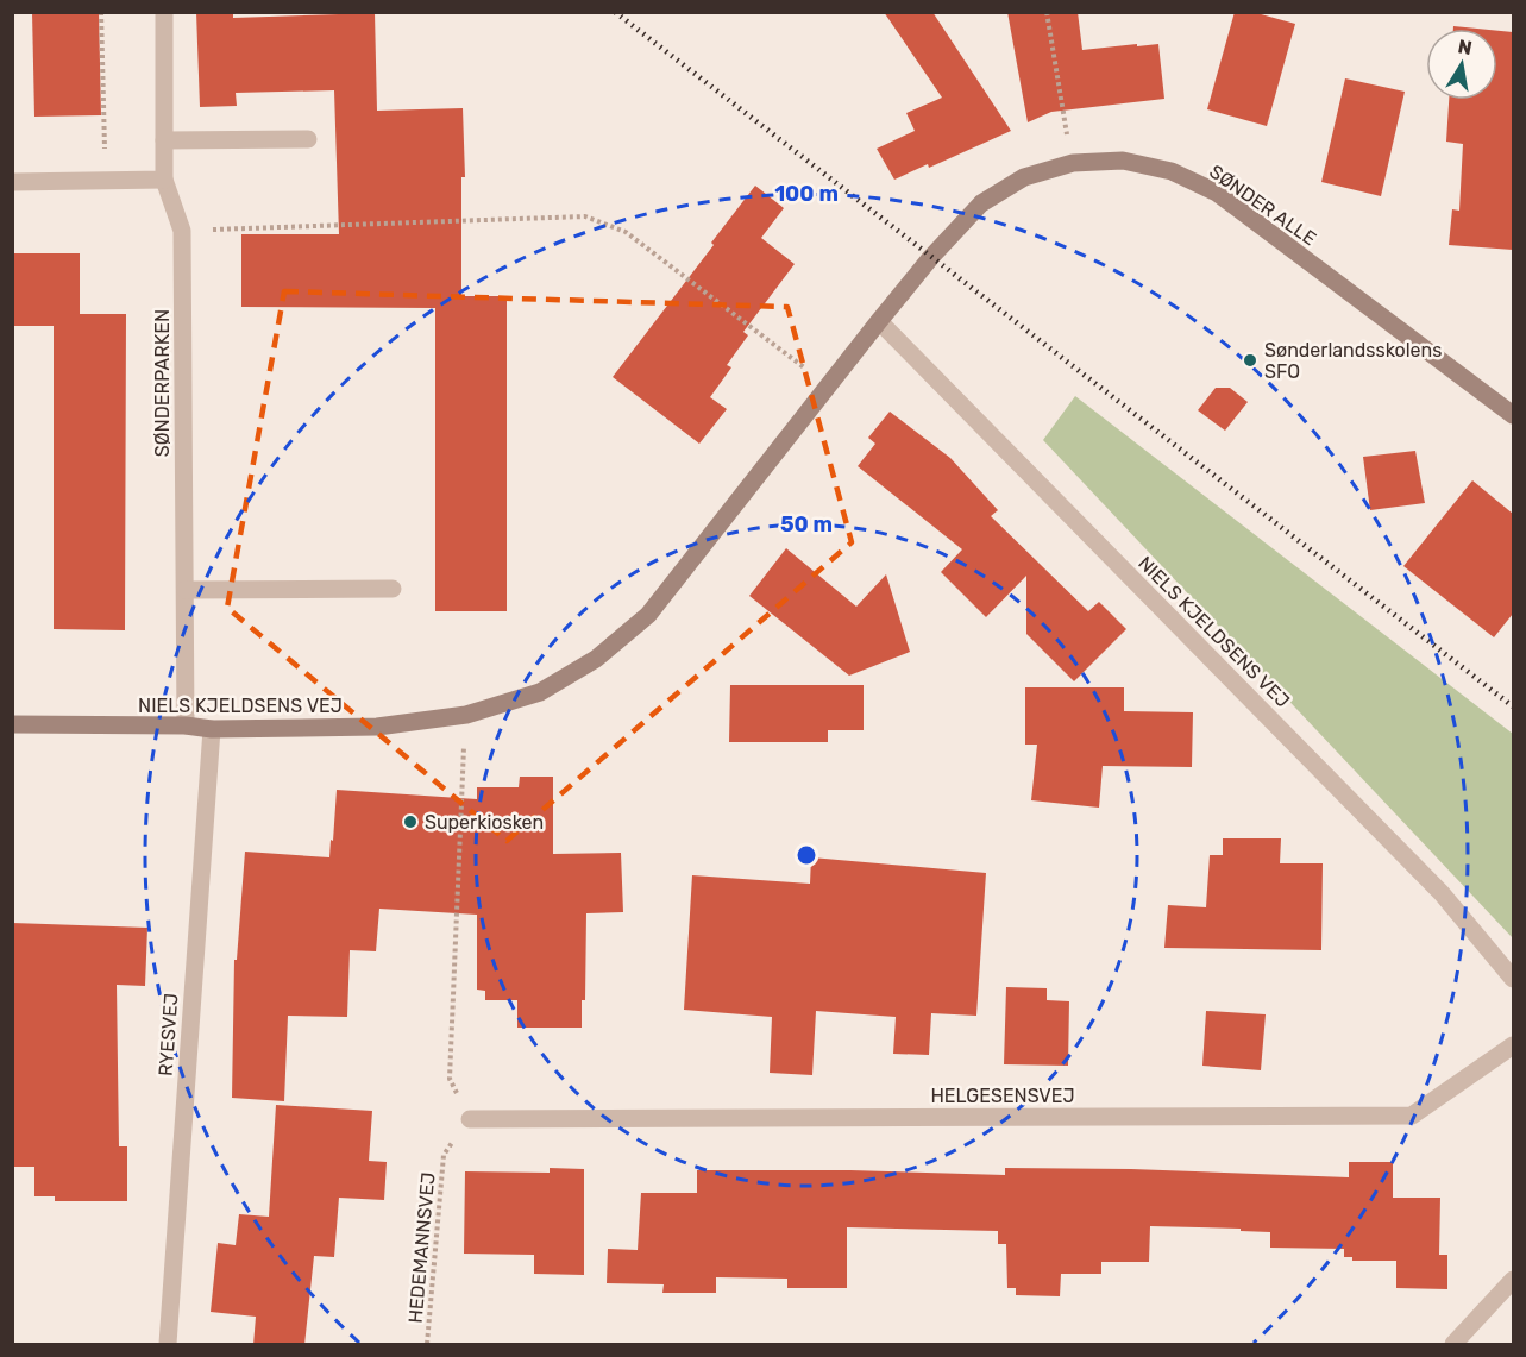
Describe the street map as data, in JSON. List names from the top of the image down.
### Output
{
  "streets": {
    "street": [
      "SØNDER ALLE",
      "SØNDERPARKEN",
      "NIELS KJELDSENS VEJ",
      "RYESVEJ",
      "HELGESENSVEJ"
    ],
    "path": ["HEDEMANNSVEJ"]
  },
  "crossings": [
    ["SØNDER ALLE", "NIELS KJELDSENS VEJ"],
    ["SØNDERPARKEN", "NIELS KJELDSENS VEJ"],
    ["NIELS KJELDSENS VEJ", "RYESVEJ"],
    ["HELGESENSVEJ", "HEDEMANNSVEJ"]
  ],
  "places": ["Sønderlandsskolens SFO", "Superkiosken"],
  "north": "top",
  "rings": ["100 m", "50 m"]
}
